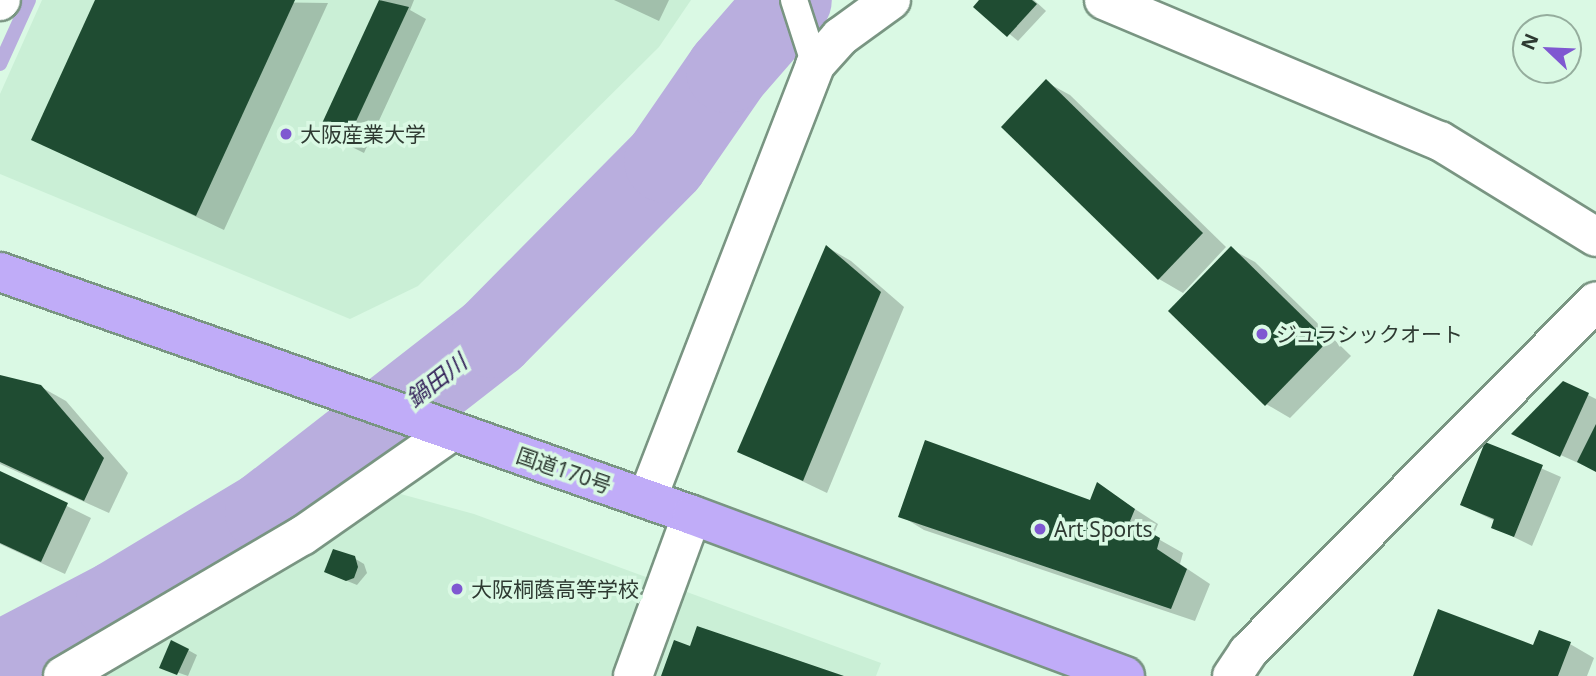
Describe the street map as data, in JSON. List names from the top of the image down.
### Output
{
  "streets": {
    "highway": ["国道170号"]
  },
  "water": ["鍋田川"],
  "places": [
    "大阪産業大学",
    "ジュラシックオート",
    "Art Sports",
    "大阪桐蔭高等学校"
  ],
  "north": "top left"
}
